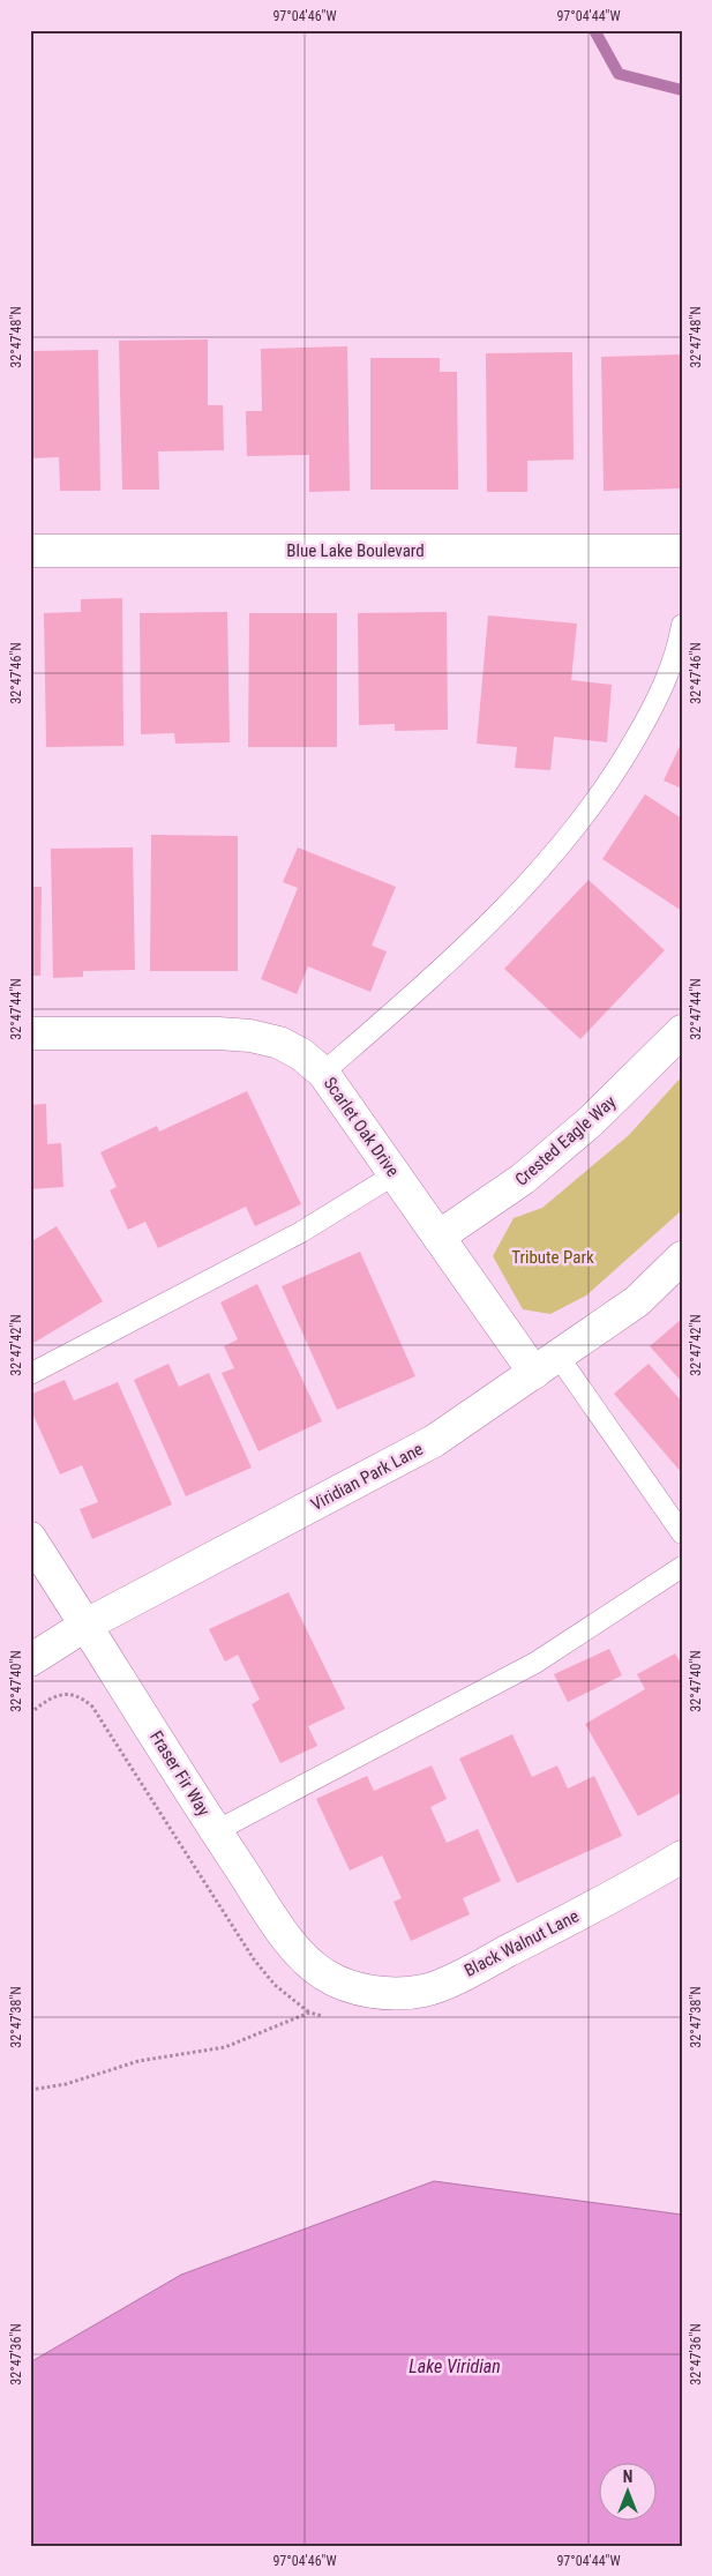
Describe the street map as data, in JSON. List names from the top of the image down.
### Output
{
  "streets": {
    "street": [
      "Blue Lake Boulevard",
      "Scarlet Oak Drive",
      "Crested Eagle Way",
      "Viridian Park Lane",
      "Fraser Fir Way",
      "Black Walnut Lane"
    ]
  },
  "crossings": [
    ["Scarlet Oak Drive", "Crested Eagle Way"],
    ["Scarlet Oak Drive", "Viridian Park Lane"],
    ["Viridian Park Lane", "Fraser Fir Way"],
    ["Fraser Fir Way", "Black Walnut Lane"]
  ],
  "water": ["Lake Viridian"],
  "parks": ["Tribute Park"],
  "north": "top",
  "coordinates": [
    "97°04'46\"W",
    "97°04'44\"W",
    "32°47'48\"N",
    "32°47'46\"N",
    "32°47'44\"N",
    "32°47'42\"N",
    "32°47'40\"N",
    "32°47'38\"N",
    "32°47'36\"N"
  ]
}
